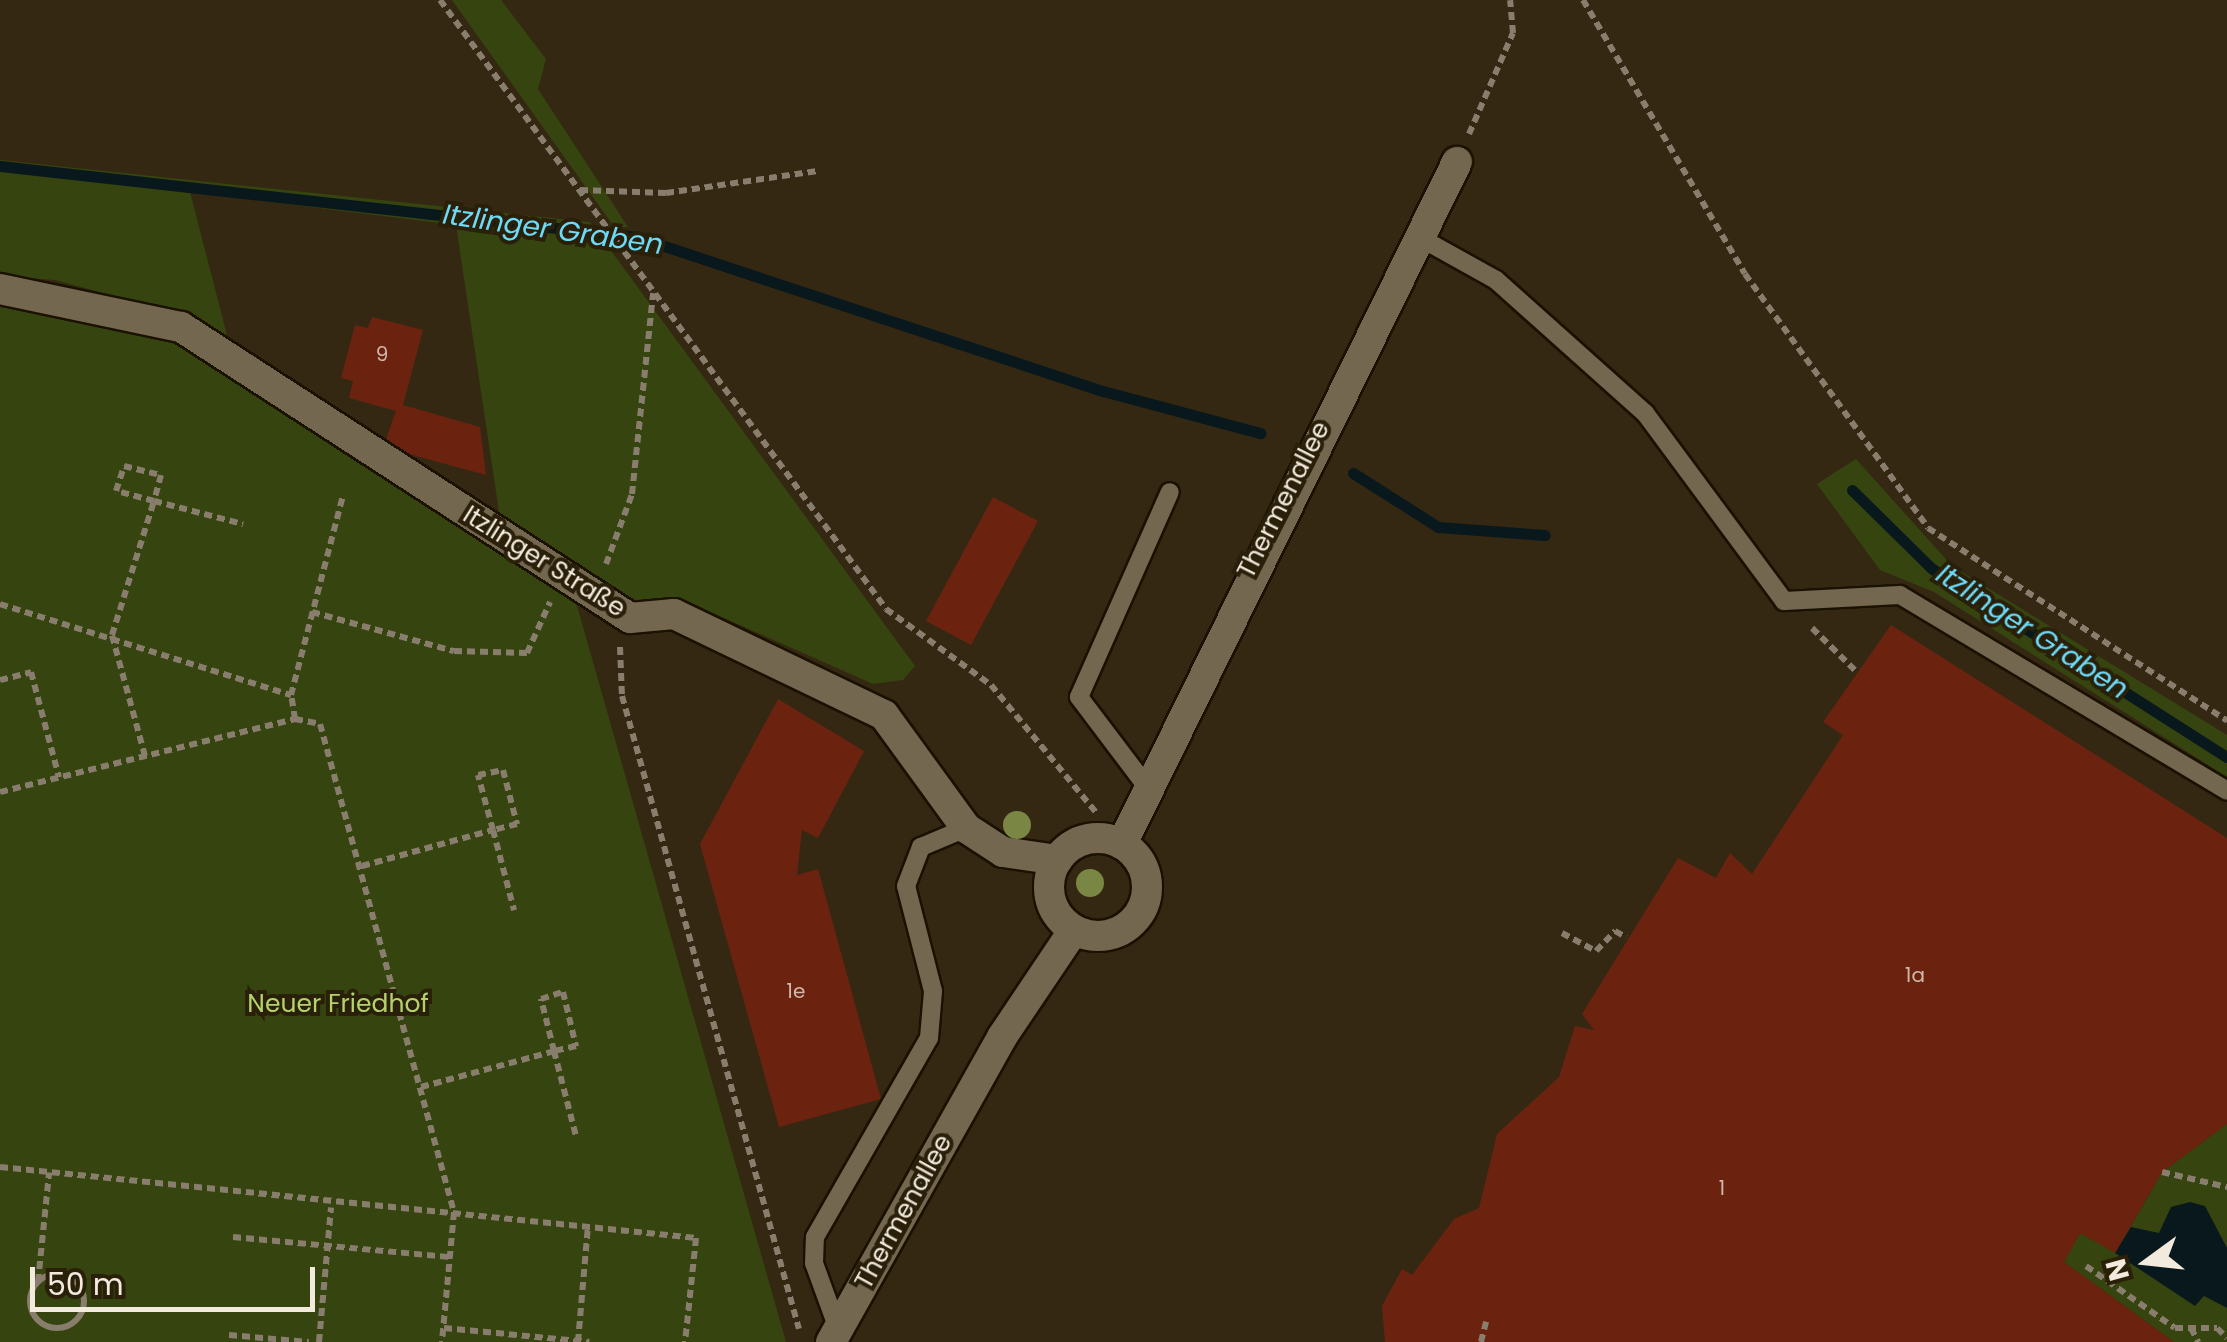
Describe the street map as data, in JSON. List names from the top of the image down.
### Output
{
  "streets": {
    "street": ["Thermenallee", "Itzlinger Straße"]
  },
  "crossings": [
    ["Thermenallee", "Itzlinger Straße"]
  ],
  "water": ["Itzlinger Graben"],
  "parks": ["Neuer Friedhof"],
  "house_numbers": [
    "9",
    "1a",
    "1e",
    "1"
  ],
  "scale_bar": "50 m",
  "north": "left"
}
